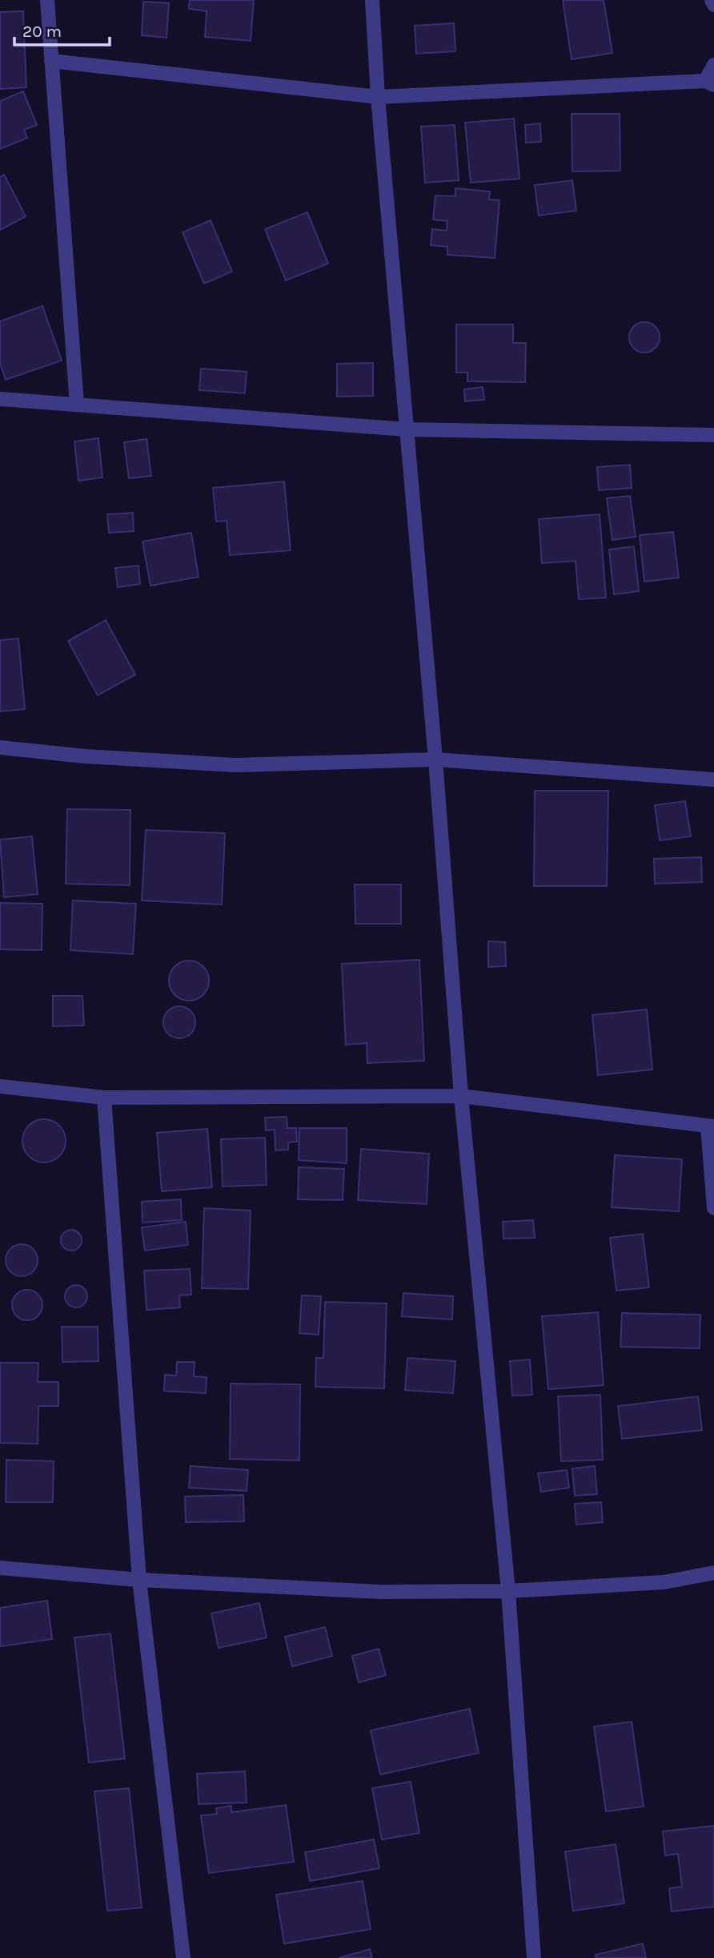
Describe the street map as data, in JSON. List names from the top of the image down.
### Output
{
  "scale_bar": "20 m"
}
